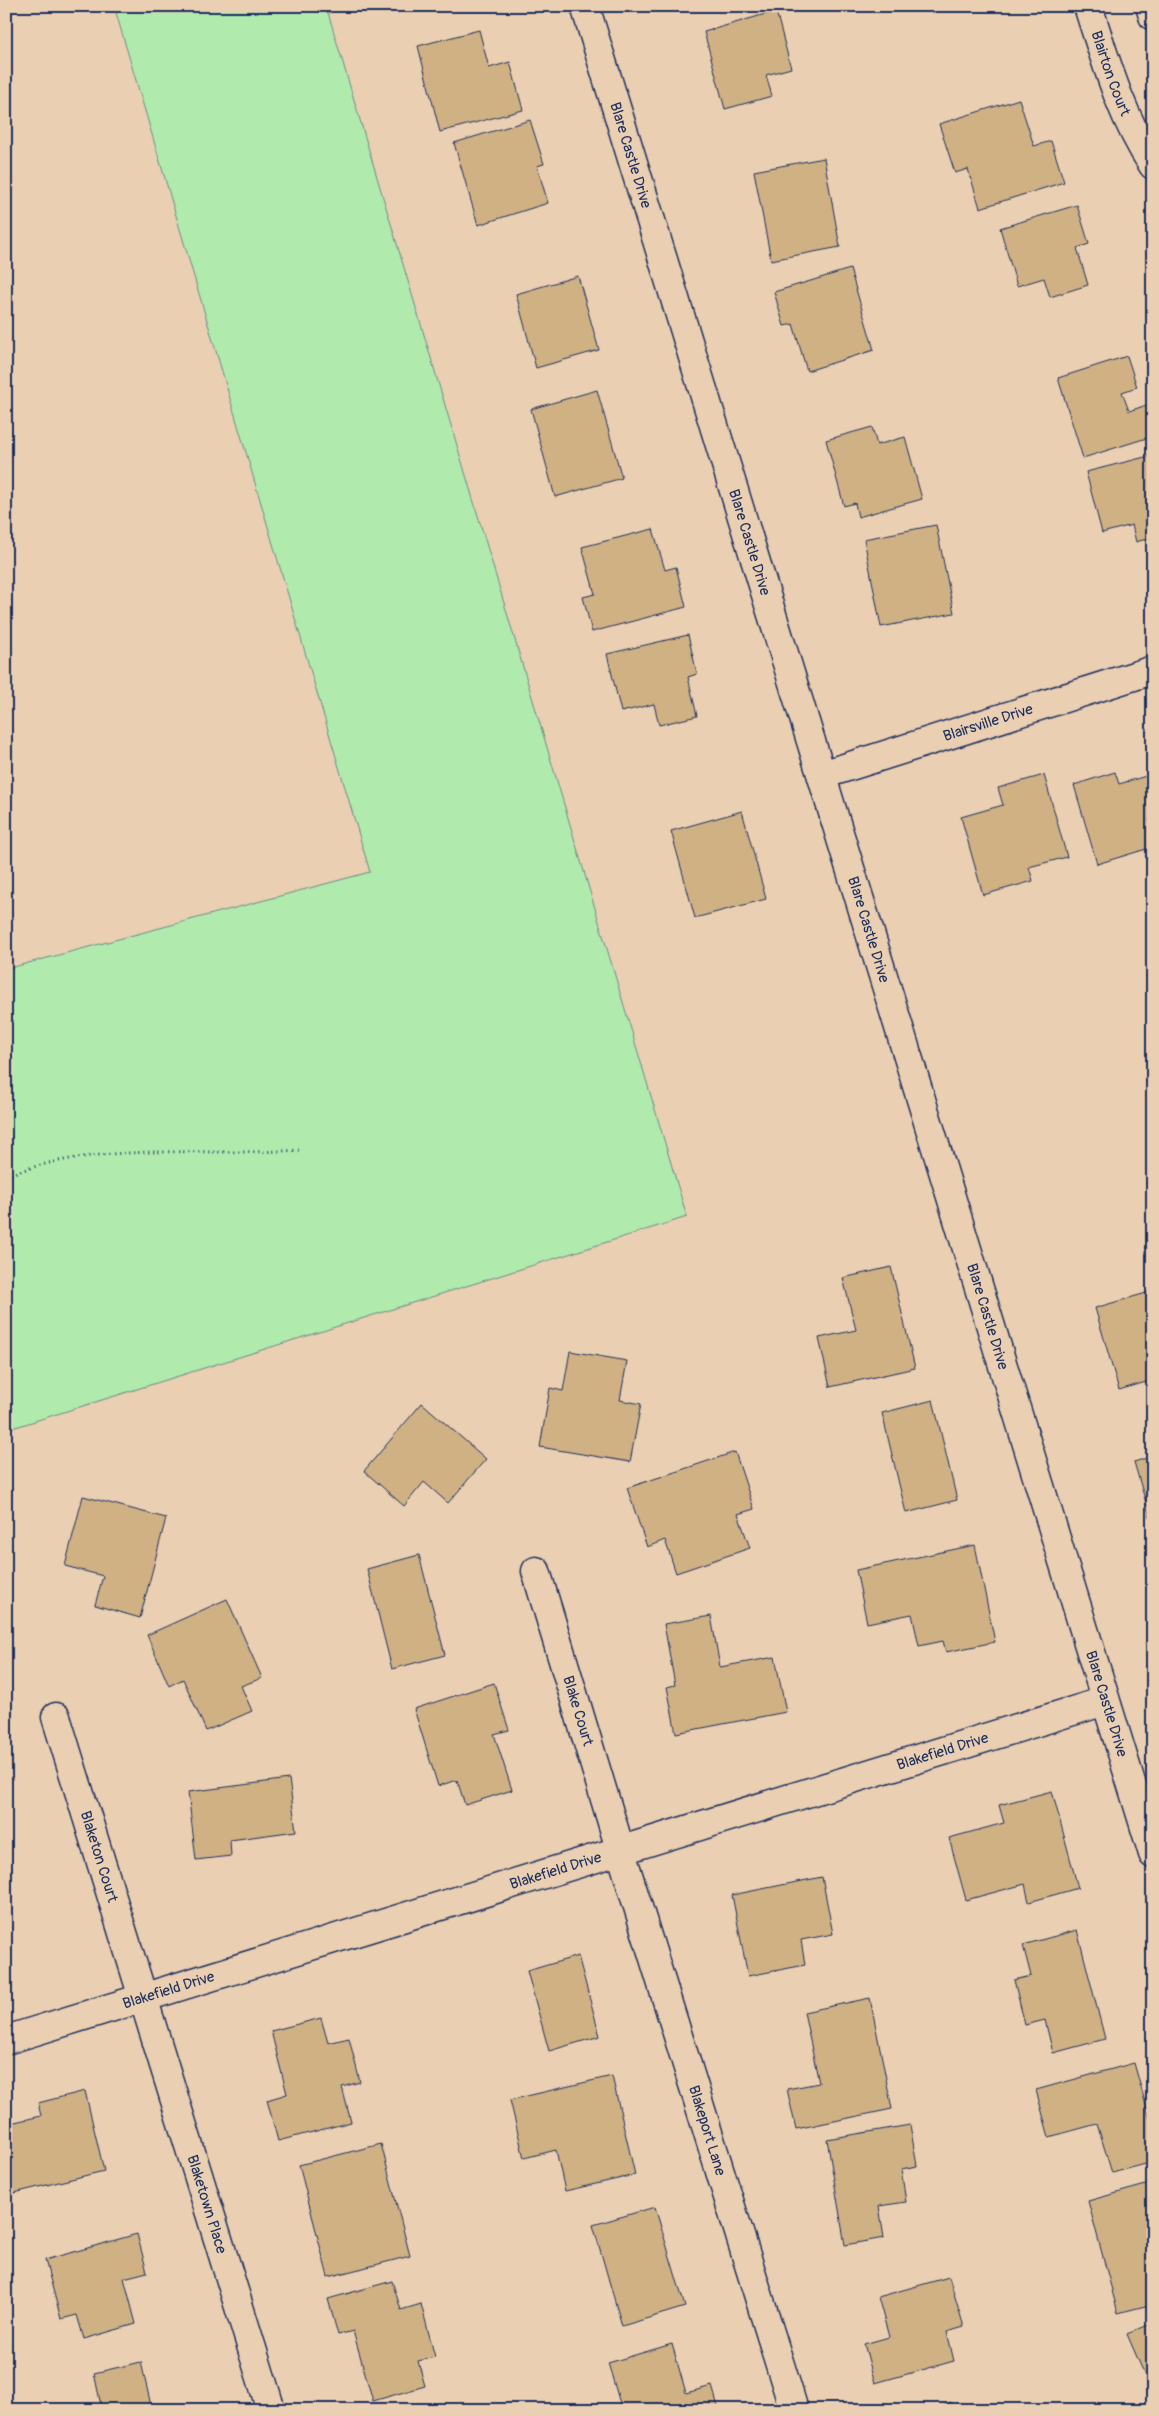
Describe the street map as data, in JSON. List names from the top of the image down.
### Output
{
  "streets": {
    "street": [
      "Blairton Court",
      "Blare Castle Drive",
      "Blairsville Drive",
      "Blake Court",
      "Blakefield Drive",
      "Blaketon Court",
      "Blakeport Lane",
      "Blaketown Place"
    ]
  },
  "crossings": [
    ["Blare Castle Drive", "Blairsville Drive"],
    ["Blare Castle Drive", "Blakefield Drive"],
    ["Blake Court", "Blakefield Drive"],
    ["Blake Court", "Blakeport Lane"],
    ["Blakefield Drive", "Blaketon Court"],
    ["Blakefield Drive", "Blakeport Lane"],
    ["Blakefield Drive", "Blaketown Place"],
    ["Blaketon Court", "Blaketown Place"]
  ]
}
